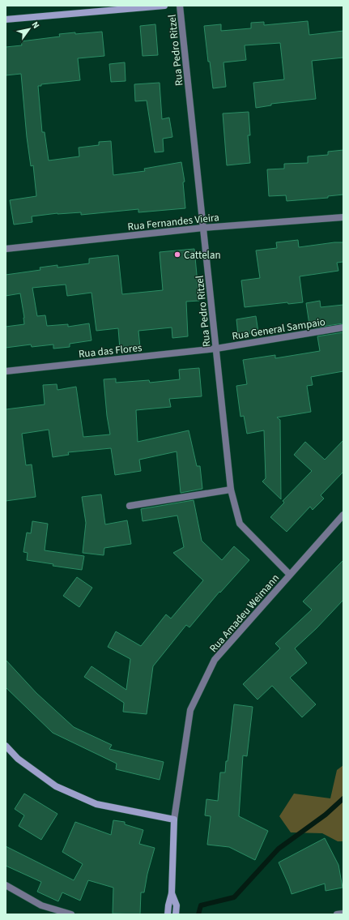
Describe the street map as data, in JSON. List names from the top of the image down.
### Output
{
  "streets": {
    "street": [
      "Rua Pedro Ritzel",
      "Rua Fernandes Vieira",
      "Rua General Sampaio",
      "Rua das Flores",
      "Rua Amadeu Weimann"
    ]
  },
  "crossings": [
    ["Rua Pedro Ritzel", "Rua Fernandes Vieira"],
    ["Rua Pedro Ritzel", "Rua General Sampaio"],
    ["Rua Pedro Ritzel", "Rua das Flores"],
    ["Rua Pedro Ritzel", "Rua Amadeu Weimann"],
    ["Rua General Sampaio", "Rua das Flores"]
  ],
  "places": ["Cattelan"],
  "north": "top right"
}
